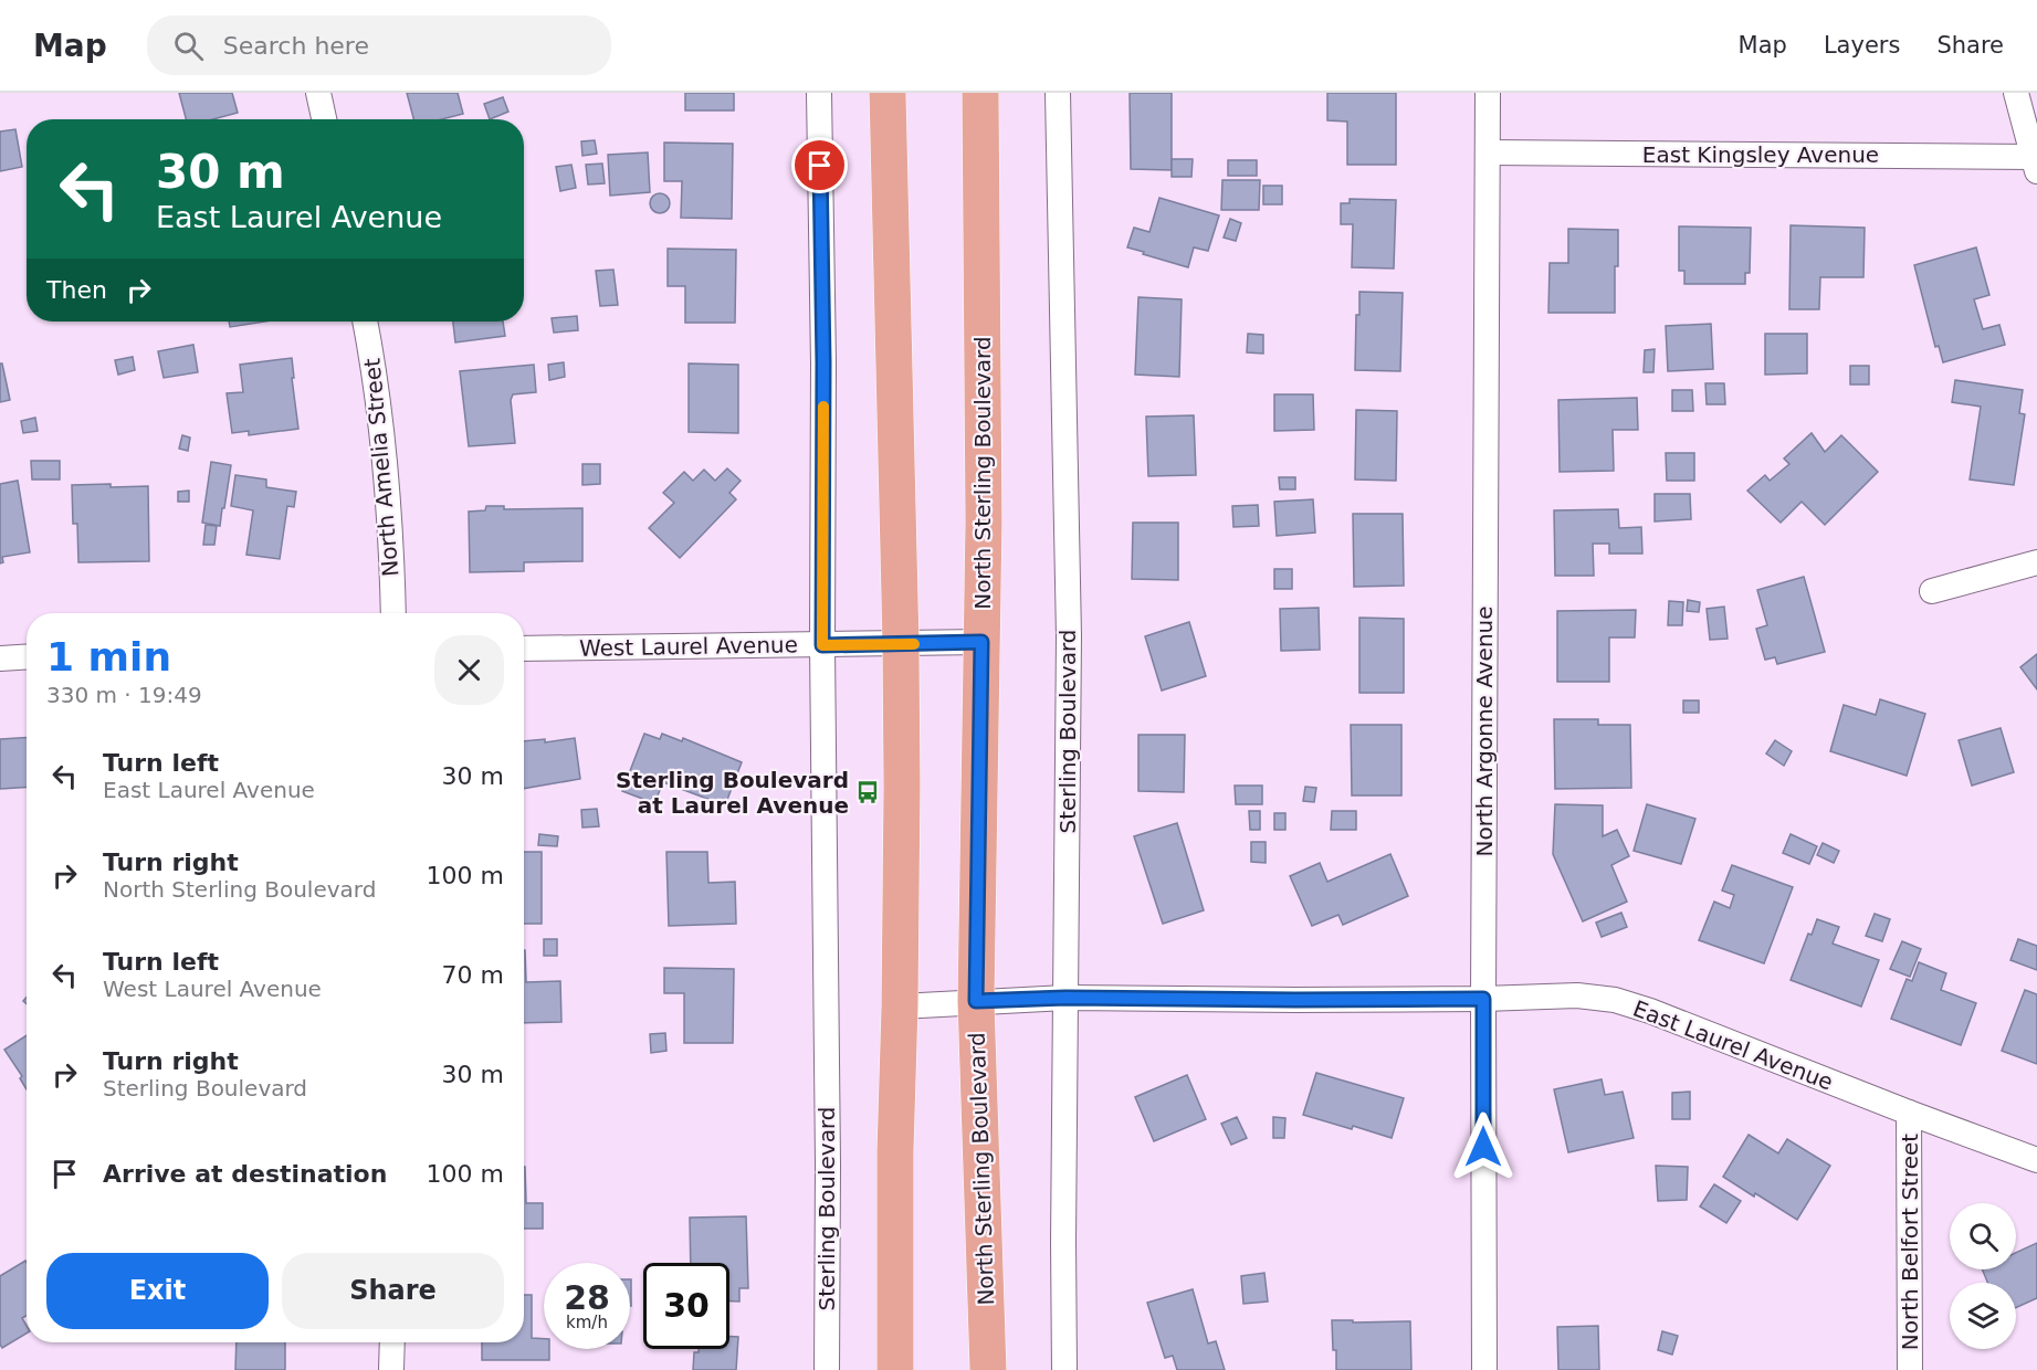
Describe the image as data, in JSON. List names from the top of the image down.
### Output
{
  "streets": {
    "main road": ["North Sterling Boulevard"],
    "street": [
      "East Kingsley Avenue",
      "North Amelia Street",
      "West Laurel Avenue",
      "Sterling Boulevard",
      "North Argonne Avenue",
      "East Laurel Avenue",
      "North Belfort Street"
    ]
  },
  "crossings": [
    ["East Kingsley Avenue", "North Argonne Avenue"],
    ["North Sterling Boulevard", "West Laurel Avenue"],
    ["North Sterling Boulevard", "East Laurel Avenue"],
    ["West Laurel Avenue", "Sterling Boulevard"],
    ["Sterling Boulevard", "East Laurel Avenue"],
    ["North Argonne Avenue", "East Laurel Avenue"],
    ["East Laurel Avenue", "North Belfort Street"]
  ],
  "places": {
    "bus stop": ["Sterling Boulevard at Laurel Avenue"]
  },
  "page": {
    "header": "Map",
    "search": "Search here",
    "nav": ["Map", "Layers", "Share"],
    "turn": ["30 m", "East Laurel Avenue"],
    "then": "Then",
    "heading": ["1 min", "330 m · 19:49"],
    "list": [
      {
        "name": "Turn left",
        "note": "East Laurel Avenue",
        "value": "30 m"
      },
      {
        "name": "Turn right",
        "note": "North Sterling Boulevard",
        "value": "100 m"
      },
      {
        "name": "Turn left",
        "note": "West Laurel Avenue",
        "value": "70 m"
      },
      {
        "name": "Turn right",
        "note": "Sterling Boulevard",
        "value": "30 m"
      },
      {
        "name": "Arrive at destination",
        "value": "100 m"
      }
    ],
    "buttons": ["Exit", "Share"],
    "speed": "28 km/h",
    "limit": "30"
  }
}
